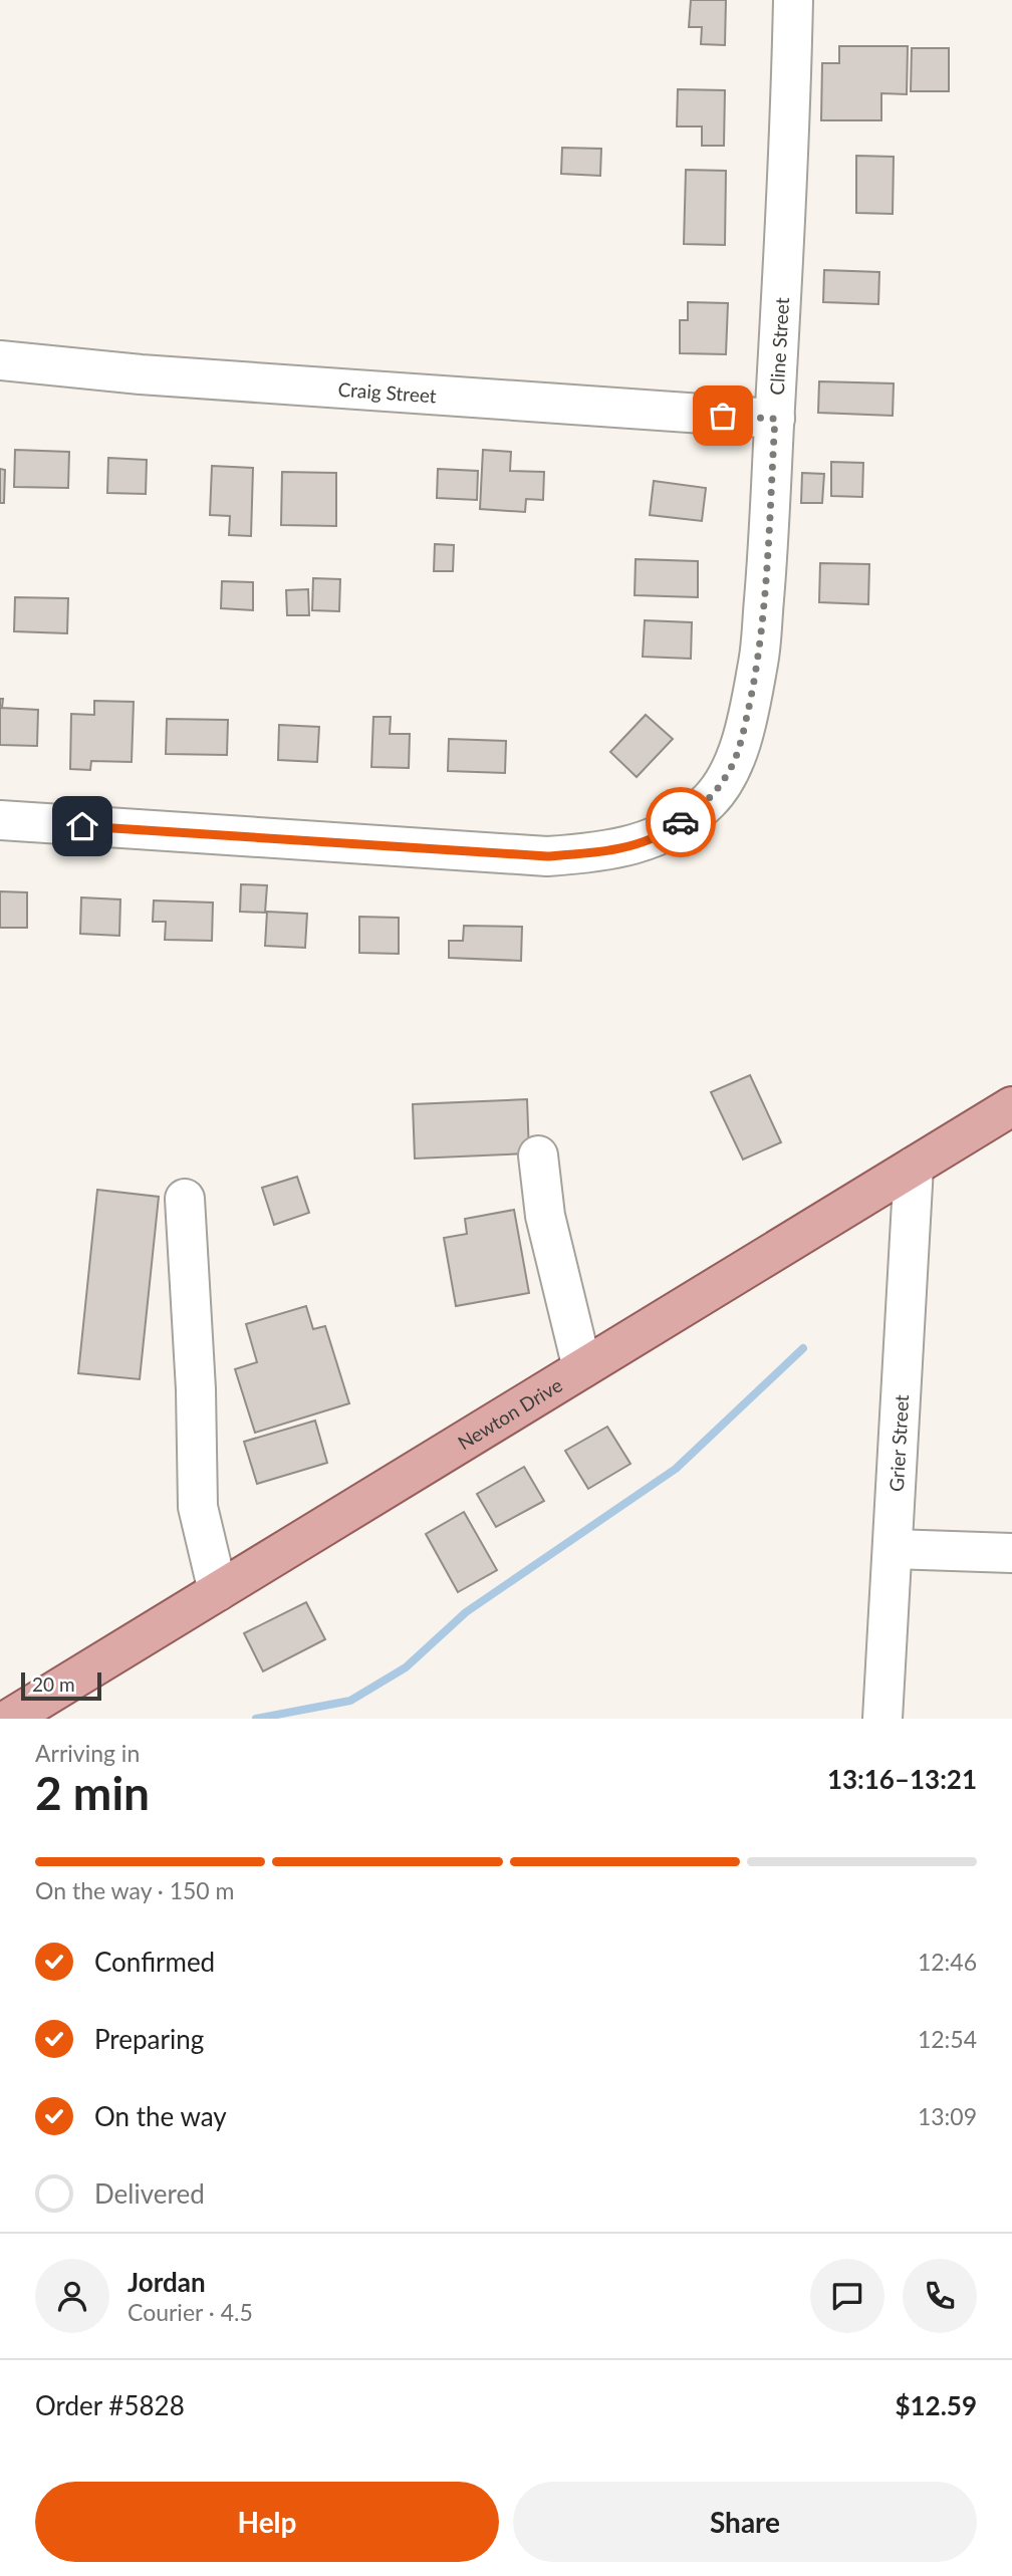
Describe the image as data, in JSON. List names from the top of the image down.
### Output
{
  "streets": {
    "main road": ["Newton Drive"],
    "street": ["Cline Street", "Craig Street", "Grier Street"]
  },
  "crossings": [
    ["Cline Street", "Craig Street"],
    ["Newton Drive", "Grier Street"]
  ],
  "scale_bar": "20 m",
  "page": {
    "scale": "20 m",
    "heading": ["2 min", "Arriving in", "13:16–13:21"],
    "panel": [
      "Jordan",
      "Courier · 4.5",
      "Order #5828",
      "$12.59"
    ],
    "bar": "On the way · 150 m",
    "list": [
      ["Confirmed", "12:46"],
      ["Preparing", "12:54"],
      ["On the way", "13:09"],
      "Delivered"
    ],
    "buttons": ["Help", "Share"]
  }
}
